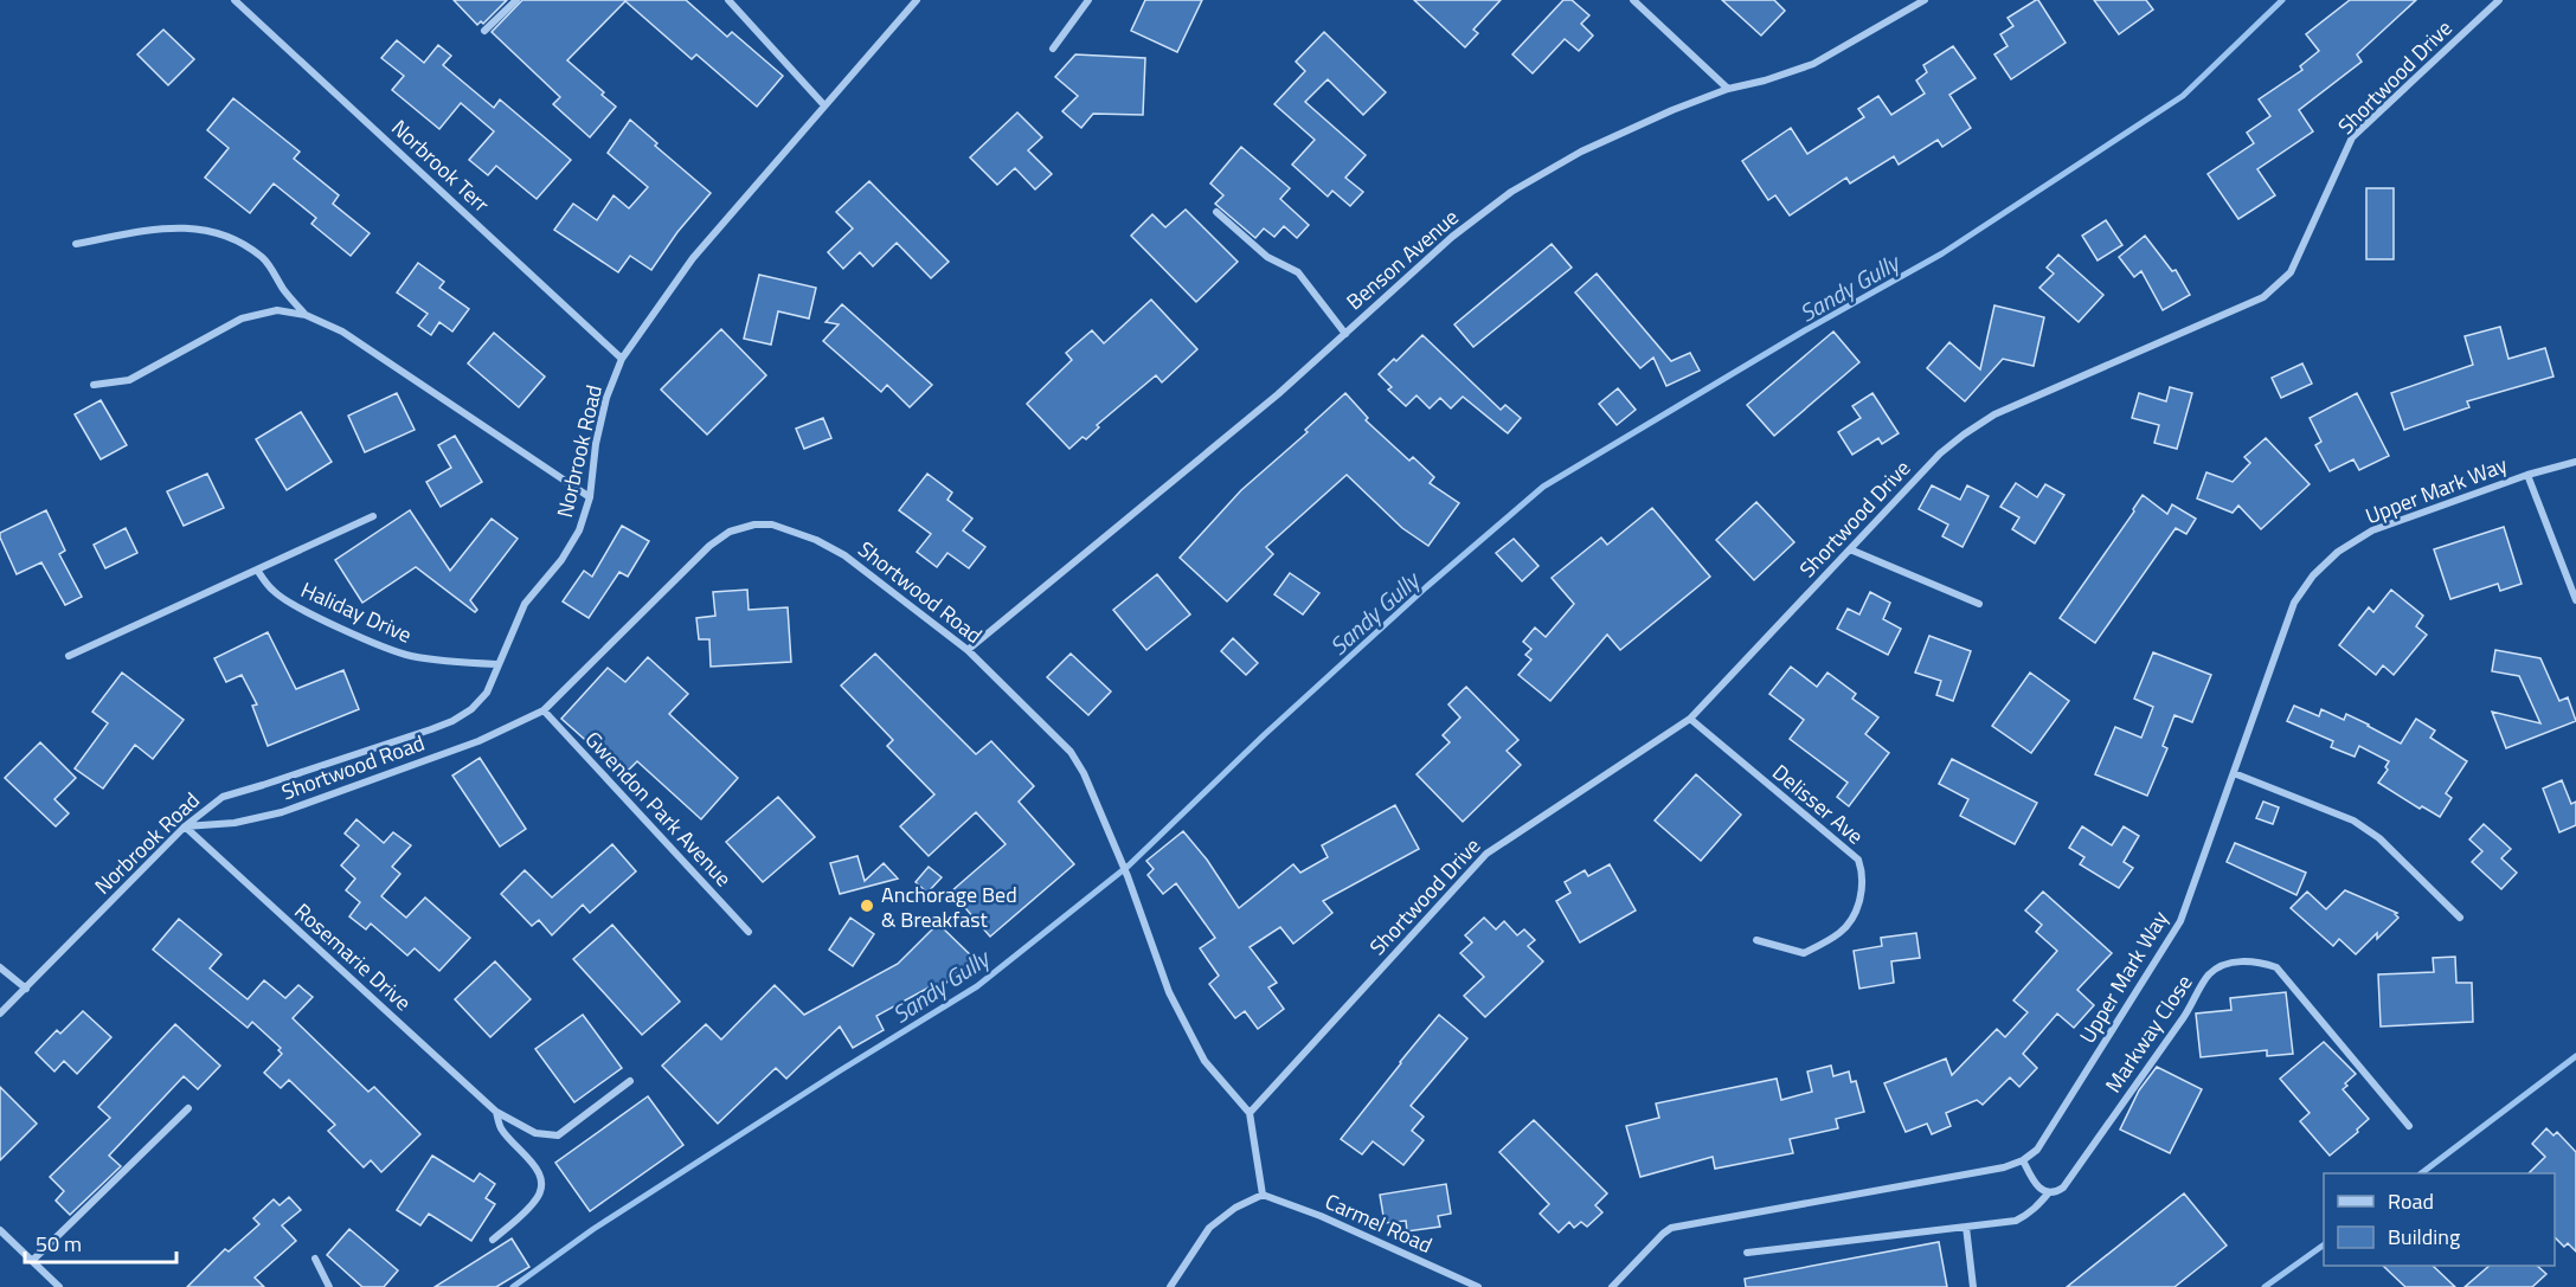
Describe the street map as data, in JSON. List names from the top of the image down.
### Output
{
  "streets": {
    "street": [
      "Shortwood Drive",
      "Norbrook Terr",
      "Benson Avenue",
      "Norbrook Road",
      "Upper Mark Way",
      "Shortwood Road",
      "Haliday Drive",
      "Delisser Ave",
      "Gwendon Park Avenue",
      "Rosemarie Drive",
      "Markway Close",
      "Carmel Road"
    ]
  },
  "crossings": [
    ["Shortwood Drive", "Shortwood Road"],
    ["Shortwood Drive", "Delisser Ave"],
    ["Norbrook Terr", "Norbrook Road"],
    ["Benson Avenue", "Shortwood Road"],
    ["Norbrook Road", "Shortwood Road"],
    ["Norbrook Road", "Haliday Drive"],
    ["Norbrook Road", "Rosemarie Drive"],
    ["Shortwood Road", "Gwendon Park Avenue"],
    ["Shortwood Road", "Rosemarie Drive"]
  ],
  "water": ["Sandy Gully"],
  "places": ["Anchorage Bed & Breakfast"],
  "legend": ["Road", "Building"],
  "scale_bar": "50 m"
}
